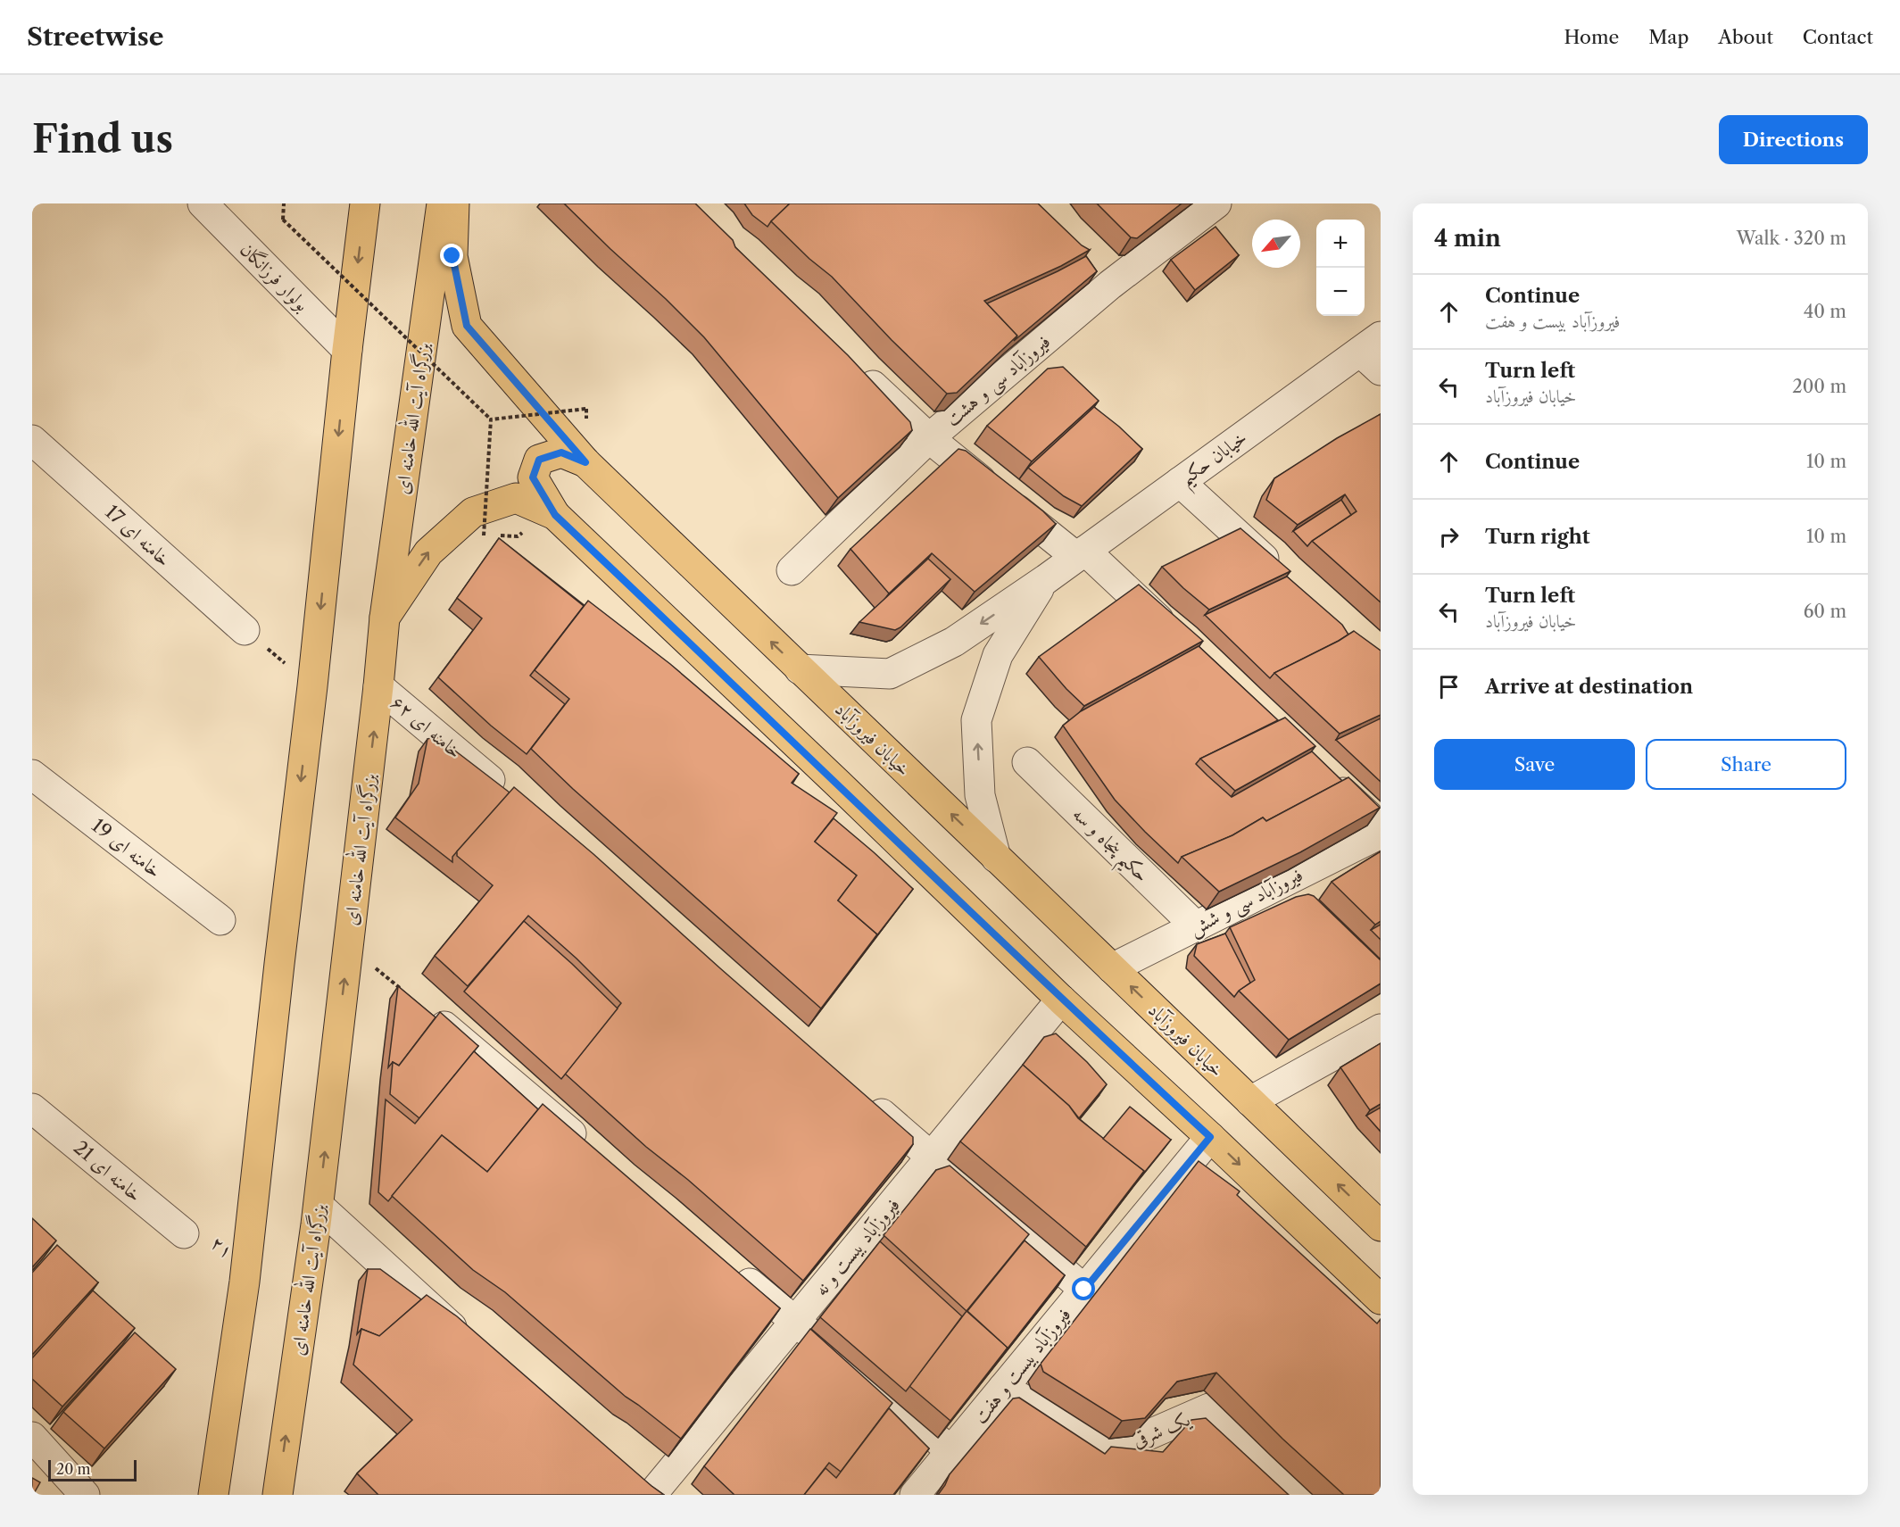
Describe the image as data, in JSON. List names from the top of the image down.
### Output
{
  "streets": {
    "main road": ["بزرگراه آیت الله خامنه ای", "خیابان فیروزآباد"],
    "street": [
      "بولوار فرزانگان",
      "فیروزآباد سی و هشت",
      "خیابان حکیم",
      "خامنه ای 17",
      "خامنه ای ۶۲",
      "حکیم پنجاه و سه",
      "خامنه ای 19",
      "فیروزآباد سی و شش",
      "خامنه ای 21",
      "فیروزآباد بیست و نه",
      "فیروزآباد بیست و هفت",
      "یک شرقی"
    ]
  },
  "crossings": [
    ["بزرگراه آیت الله خامنه ای", "خامنه ای ۶۲"],
    ["خیابان حکیم", "خیابان فیروزآباد"],
    ["خیابان فیروزآباد", "فیروزآباد سی و شش"],
    ["حکیم پنجاه و سه", "فیروزآباد سی و شش"],
    ["فیروزآباد بیست و هفت", "یک شرقی"]
  ],
  "one_way": ["خیابان حکیم"],
  "scale_bar": "20 m",
  "north": "bottom left",
  "page": {
    "header": "Streetwise",
    "nav": [
      "Home",
      "Map",
      "About",
      "Contact"
    ],
    "buttons": [
      "Directions",
      ["Save", "Share"]
    ],
    "title": "Find us",
    "heading": ["4 min", "Walk · 320 m"],
    "map_buttons": ["+", "−"],
    "list": [
      ["Continue", "فیروزآباد بیست و هفت", "40 m"],
      ["Turn left", "خیابان فیروزآباد", "200 m"],
      ["Continue", "10 m"],
      ["Turn right", "10 m"],
      ["Turn left", "خیابان فیروزآباد", "60 m"],
      "Arrive at destination"
    ],
    "scale": "20 m"
  }
}
